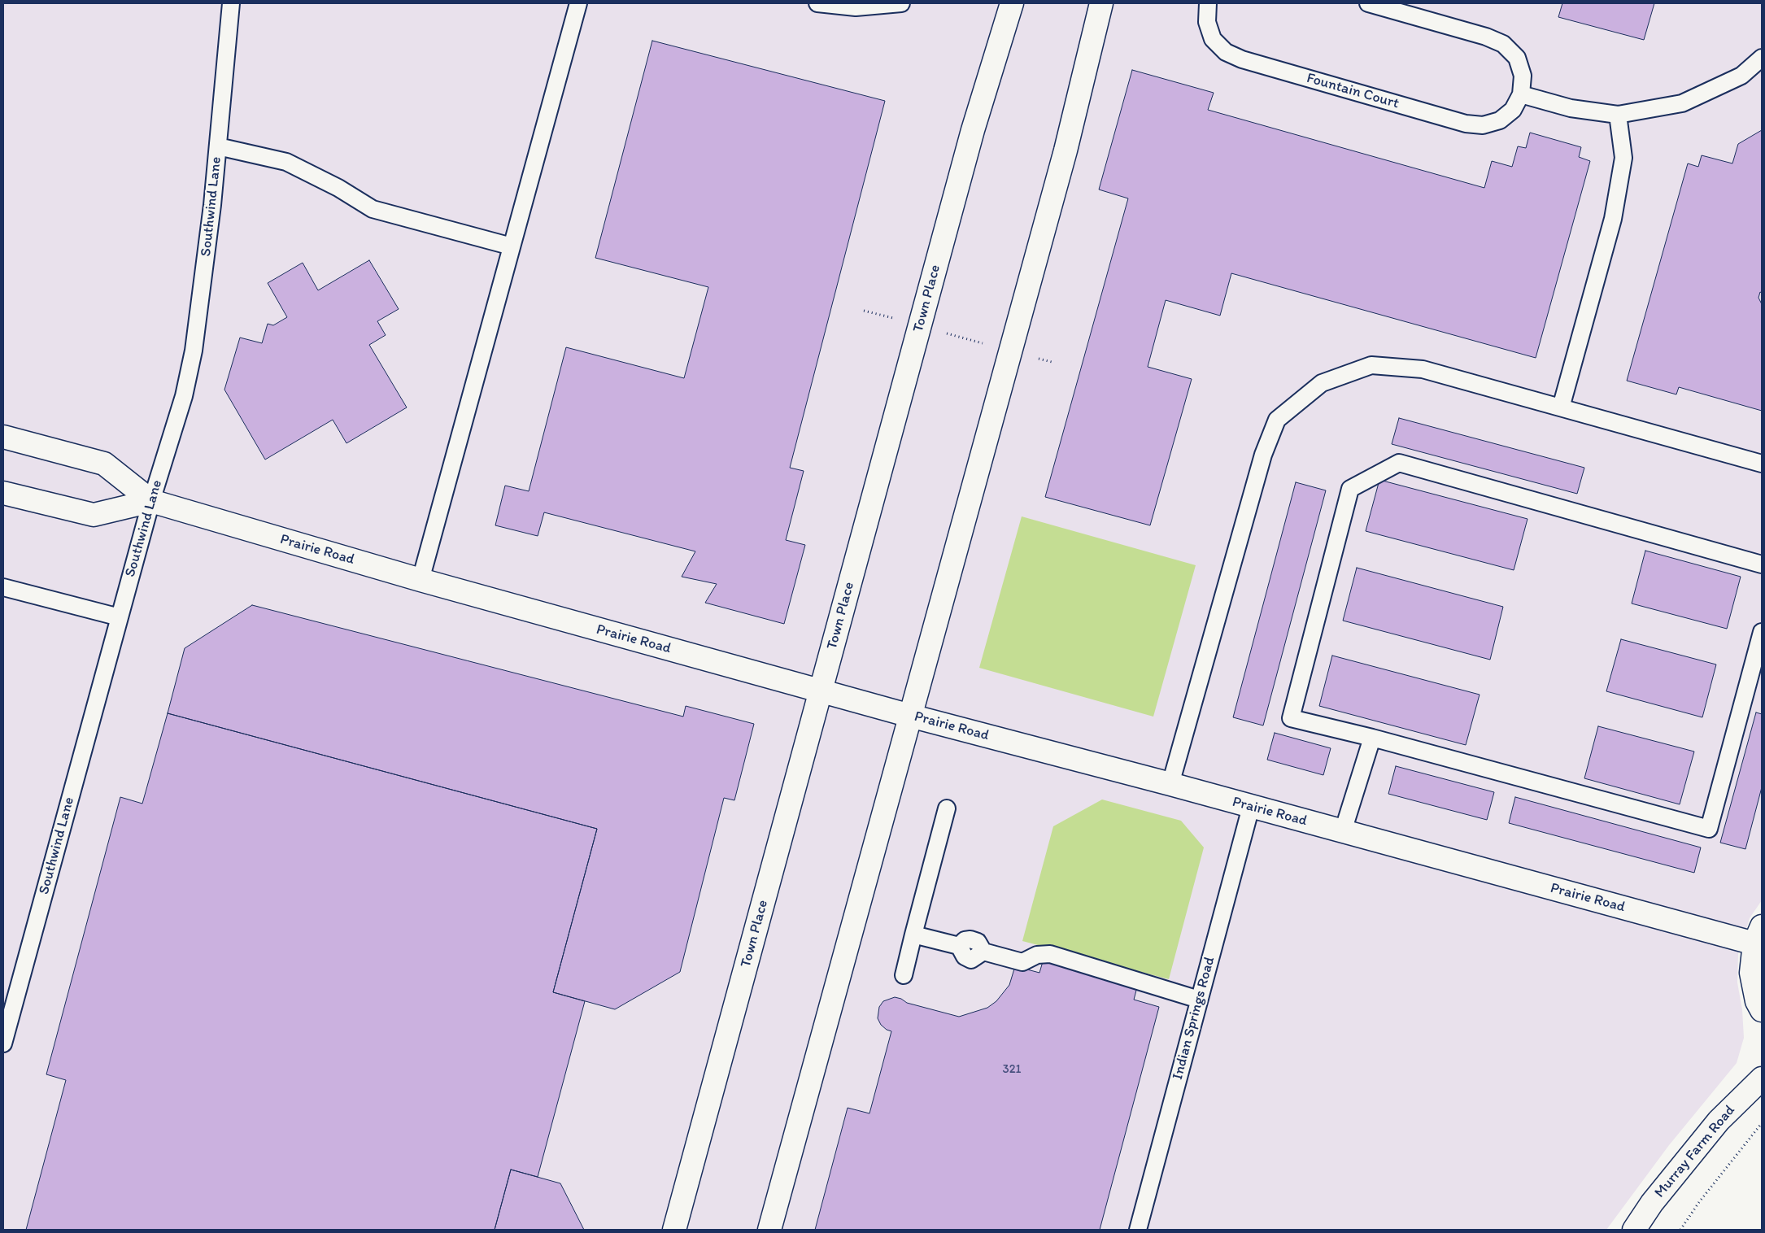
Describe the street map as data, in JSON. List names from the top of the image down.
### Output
{
  "streets": {
    "street": ["Town Place", "Prairie Road", "Murray Farm Road"],
    "lane": ["Fountain Court", "Southwind Lane", "Indian Springs Road"]
  },
  "crossings": [
    ["Southwind Lane", "Prairie Road"],
    ["Town Place", "Prairie Road"],
    ["Prairie Road", "Indian Springs Road"]
  ],
  "house_numbers": ["321"]
}
